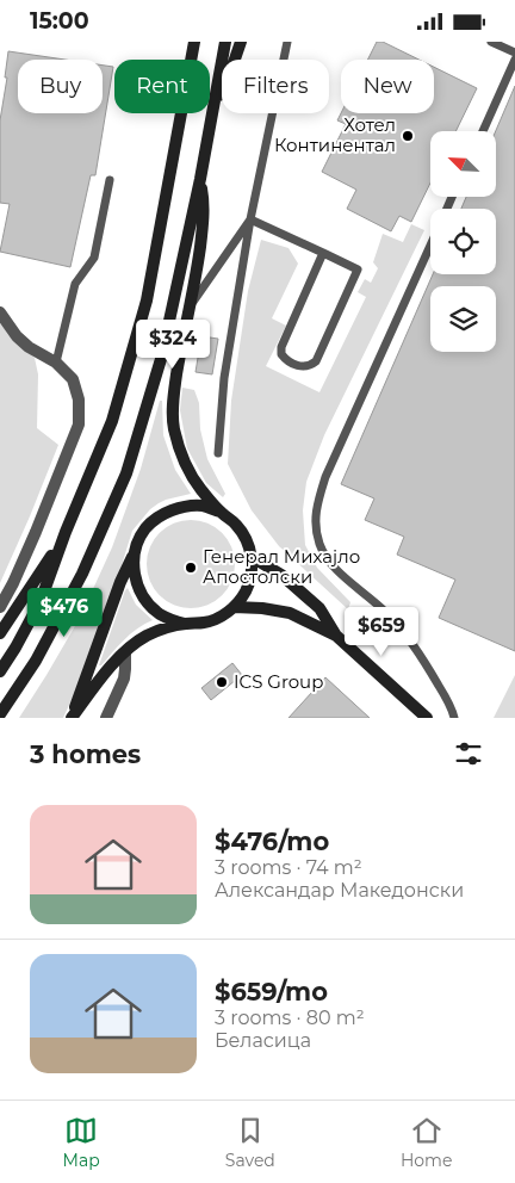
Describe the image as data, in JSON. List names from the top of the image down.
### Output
{
  "places": ["Хотел Континентал", "Генерал Михајло Апостолски", "ICS Group"],
  "north": "top left",
  "page": {
    "status": "15:00",
    "chip": [
      "Buy",
      "Rent",
      "Filters",
      "New"
    ],
    "price": ["$324", "$476", "$659"],
    "heading": "3 homes",
    "list": [
      {
        "name": "$476/mo",
        "note": "3 rooms · 74 m² · Александар Македонски"
      },
      {
        "name": "$659/mo",
        "note": "3 rooms · 80 m² · Беласица"
      }
    ],
    "tabs": ["Map", "Saved", "Home"]
  }
}
